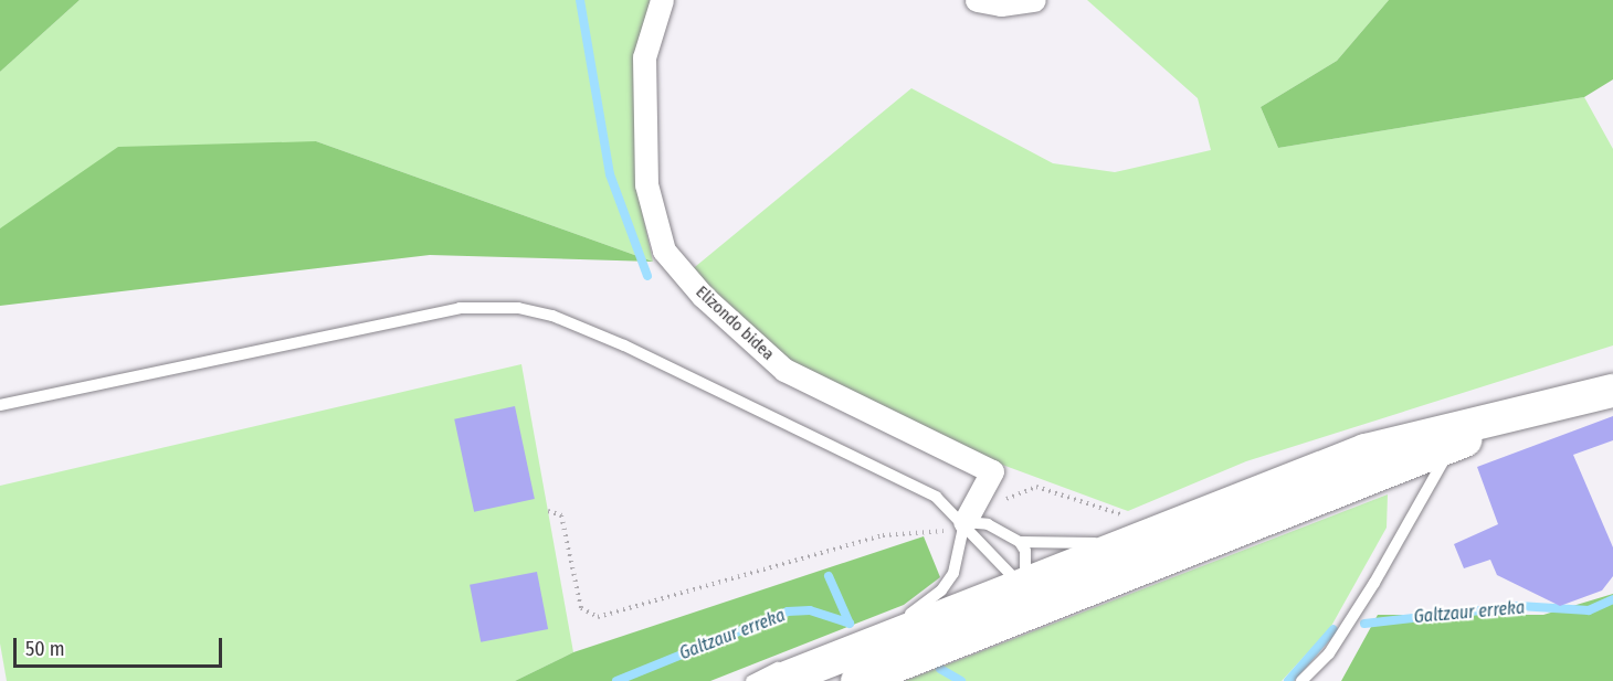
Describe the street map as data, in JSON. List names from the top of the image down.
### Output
{
  "streets": {
    "street": ["Elizondo bidea"]
  },
  "water": ["Galtzaur erreka"],
  "scale_bar": "50 m"
}
